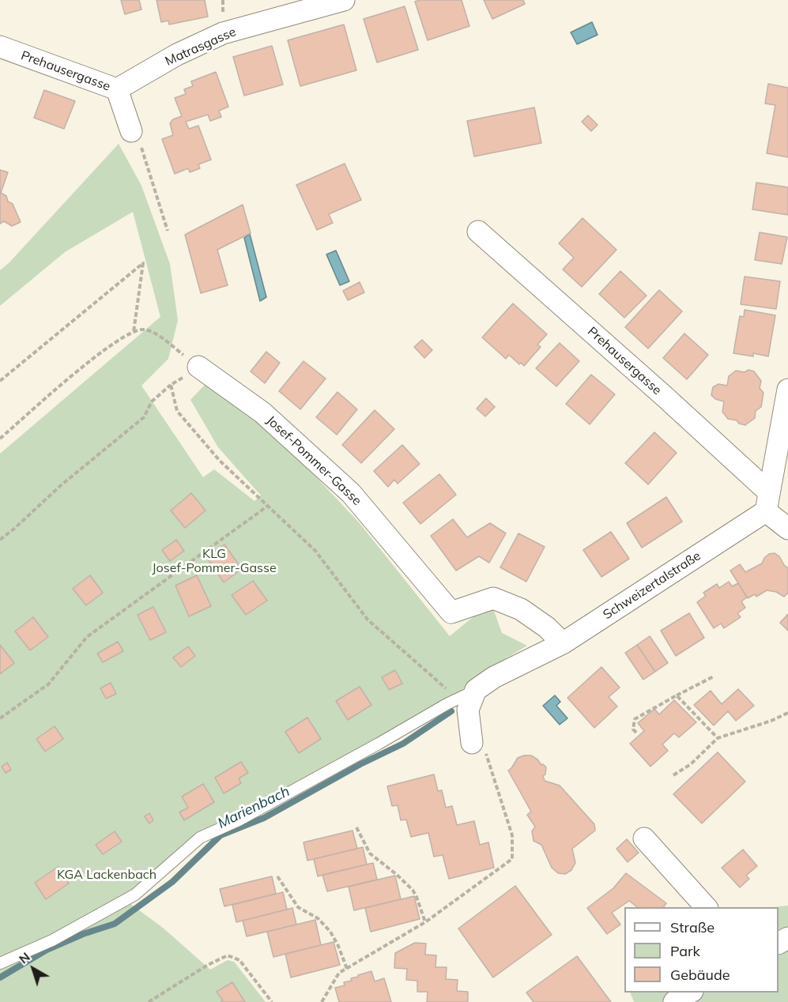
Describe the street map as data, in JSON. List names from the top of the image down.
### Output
{
  "streets": {
    "street": [
      "Matrasgasse",
      "Prehausergasse",
      "Josef-Pommer-Gasse",
      "Schweizertalstraße"
    ]
  },
  "crossings": [
    ["Matrasgasse", "Prehausergasse"],
    ["Prehausergasse", "Schweizertalstraße"],
    ["Josef-Pommer-Gasse", "Schweizertalstraße"]
  ],
  "water": ["Marienbach"],
  "parks": ["KLG Josef-Pommer-Gasse", "KGA Lackenbach"],
  "legend": ["Straße", "Park", "Gebäude"],
  "north": "top left"
}
